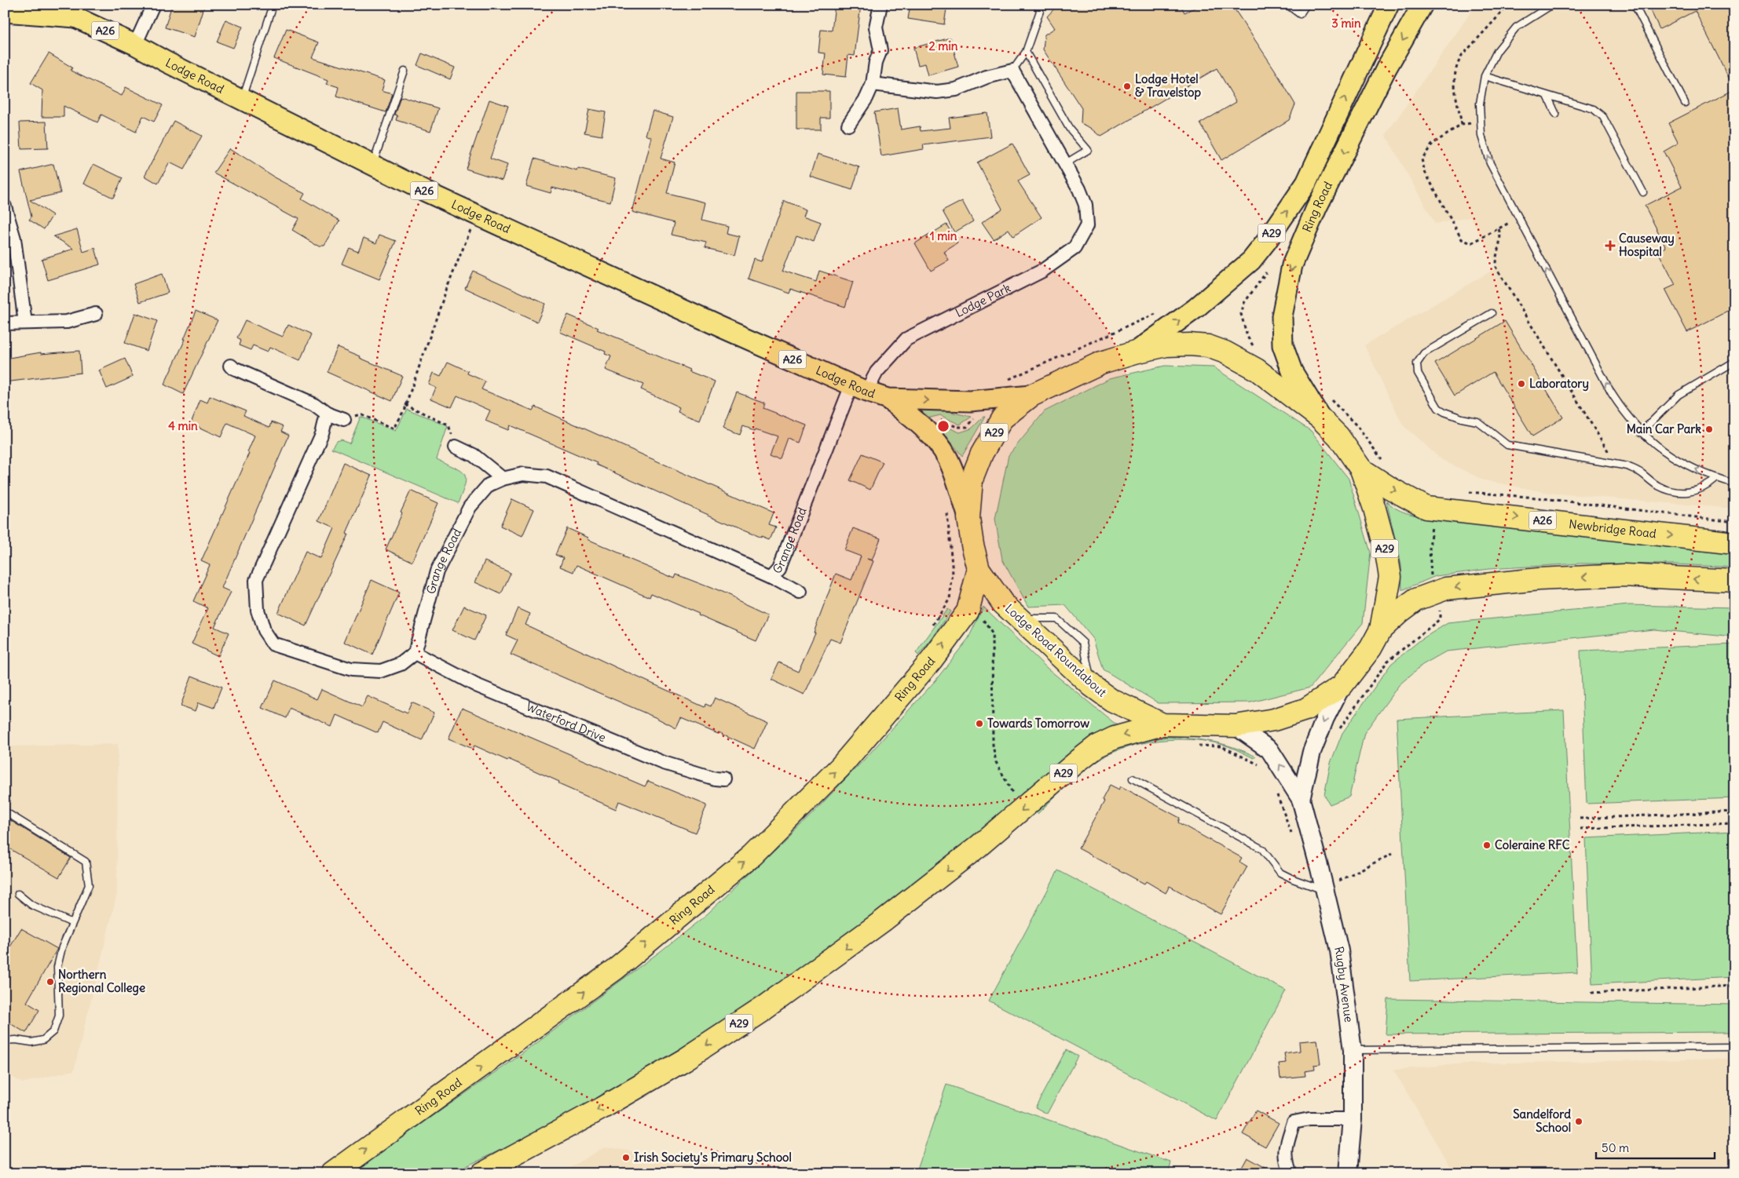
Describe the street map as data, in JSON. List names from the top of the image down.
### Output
{
  "streets": {
    "highway": [
      "A26",
      "Ring Road",
      "A29",
      "Newbridge Road",
      "Lodge Road Roundabout"
    ],
    "main road": ["Lodge Road"],
    "street": [
      "Lodge Park",
      "Grange Road",
      "Waterford Drive",
      "Rugby Avenue"
    ]
  },
  "crossings": [
    ["A26", "Lodge Road"],
    ["Lodge Road", "Lodge Park"],
    ["Lodge Road", "Grange Road"],
    ["Lodge Road", "Lodge Road Roundabout"],
    ["Ring Road", "Lodge Road Roundabout"],
    ["A29", "Lodge Road Roundabout"],
    ["Lodge Park", "Grange Road"],
    ["Newbridge Road", "Lodge Road Roundabout"],
    ["Grange Road", "Waterford Drive"],
    ["Lodge Road Roundabout", "Rugby Avenue"]
  ],
  "places": {
    "other": [
      "Lodge Hotel & Travelstop",
      "Laboratory",
      "Main Car Park",
      "Towards Tomorrow",
      "Coleraine RFC",
      "Northern Regional College",
      "Sandelford School",
      "Irish Society's Primary School"
    ],
    "health": ["Causeway Hospital"]
  },
  "scale_bar": "50 m",
  "rings": [
    "3 min",
    "2 min",
    "1 min",
    "4 min"
  ]
}
